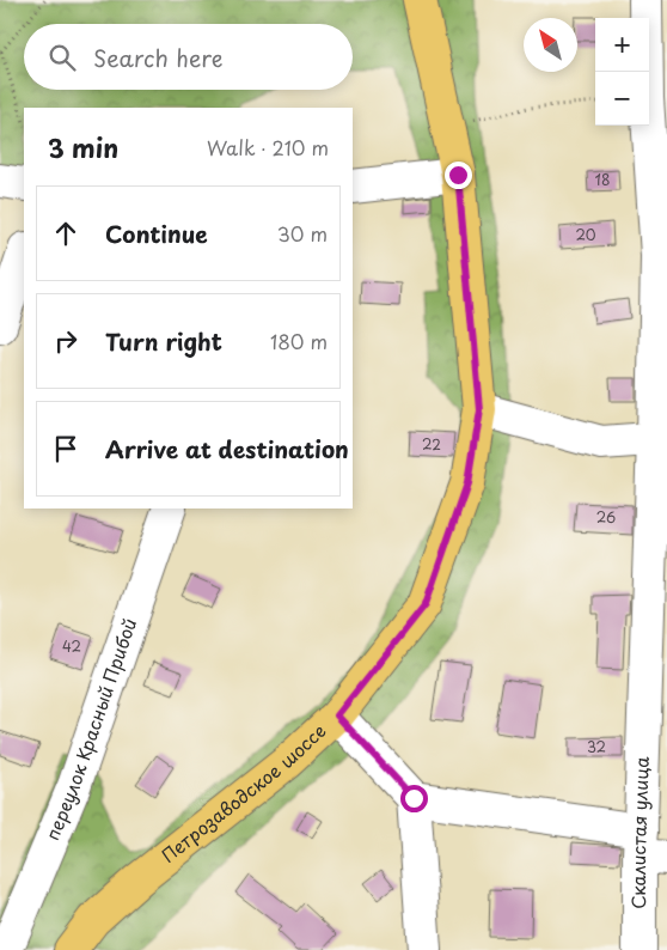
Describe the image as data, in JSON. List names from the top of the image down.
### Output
{
  "streets": {
    "main road": ["Петрозаводское шоссе"],
    "street": ["переулок Красный Прибой", "Скалистая улица"]
  },
  "house_numbers": [
    "18",
    "20",
    "22",
    "26",
    "42",
    "32"
  ],
  "north": "top left",
  "page": {
    "map_buttons": ["+", "−"],
    "search": "Search here",
    "heading": ["3 min", "Walk · 210 m"],
    "list": [
      ["Continue", "30 m"],
      ["Turn right", "180 m"],
      "Arrive at destination"
    ]
  }
}
